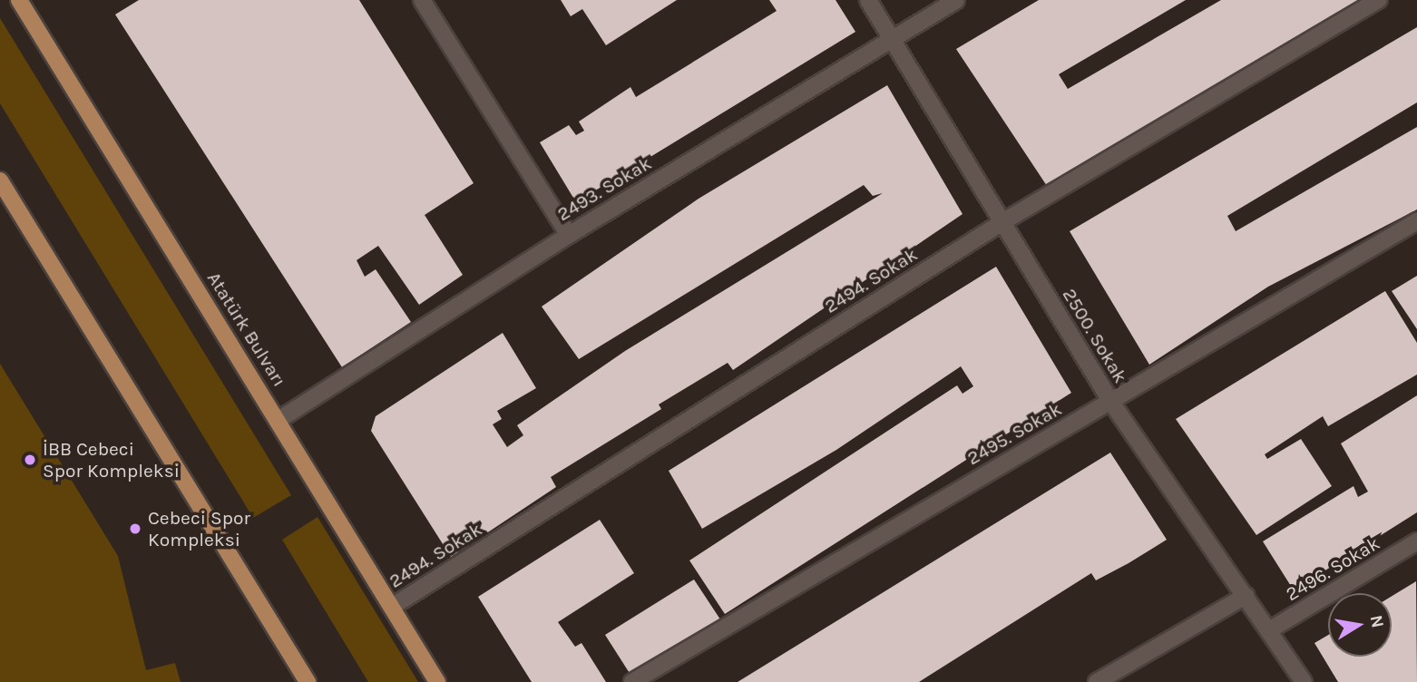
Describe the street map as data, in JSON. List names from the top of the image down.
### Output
{
  "streets": {
    "main road": ["Atatürk Bulvarı"],
    "street": [
      "2493. Sokak",
      "2494. Sokak",
      "2500. Sokak",
      "2495. Sokak",
      "2496. Sokak"
    ]
  },
  "crossings": [
    ["2493. Sokak", "Atatürk Bulvarı"],
    ["2493. Sokak", "2500. Sokak"],
    ["2494. Sokak", "Atatürk Bulvarı"],
    ["2494. Sokak", "2500. Sokak"],
    ["2500. Sokak", "2495. Sokak"],
    ["2500. Sokak", "2496. Sokak"]
  ],
  "places": ["İBB Cebeci Spor Kompleksi", "Cebeci Spor Kompleksi"],
  "north": "right"
}
